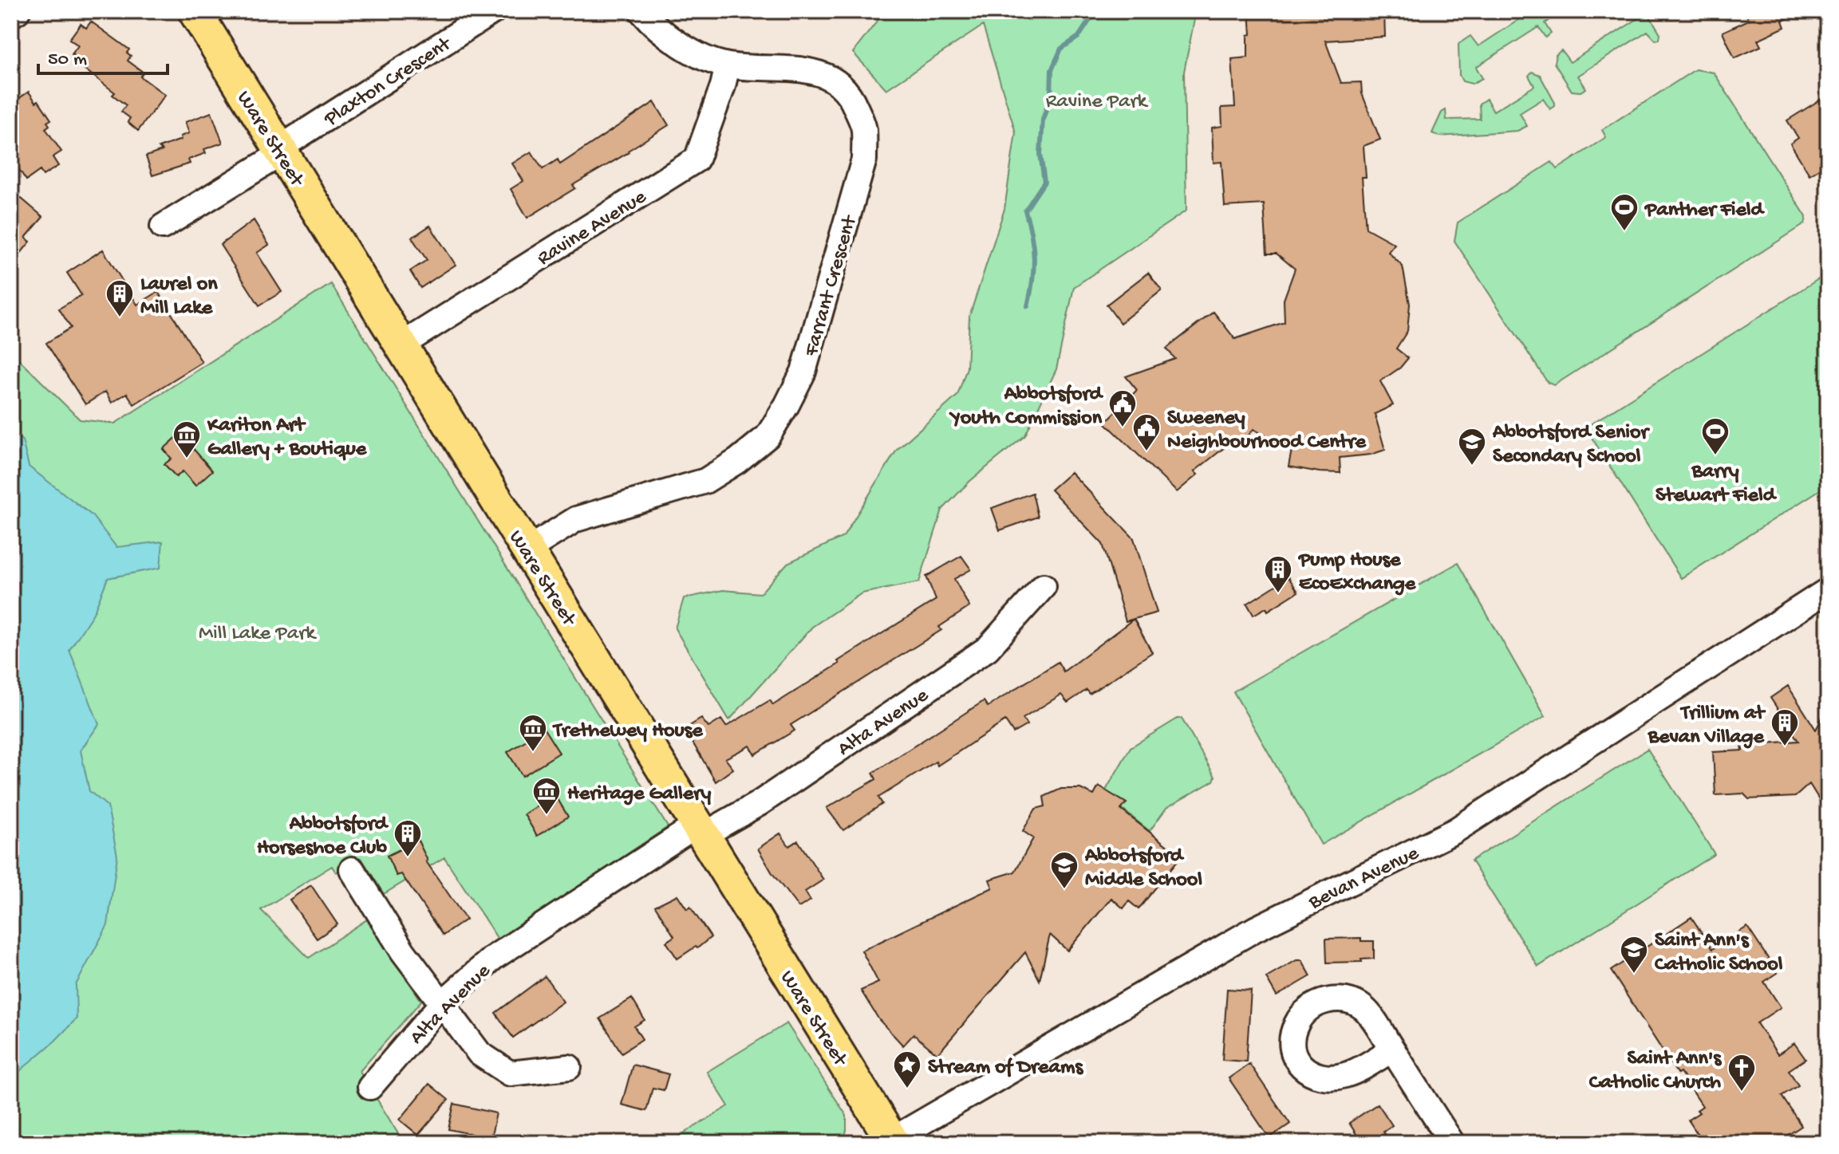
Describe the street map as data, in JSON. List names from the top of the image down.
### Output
{
  "streets": {
    "main road": ["Ware Street"],
    "street": [
      "Plaxton Crescent",
      "Ravine Avenue",
      "Farrant Crescent",
      "Alta Avenue",
      "Bevan Avenue"
    ]
  },
  "crossings": [
    ["Plaxton Crescent", "Ware Street"],
    ["Ware Street", "Ravine Avenue"],
    ["Ware Street", "Farrant Crescent"],
    ["Ware Street", "Alta Avenue"],
    ["Ware Street", "Bevan Avenue"],
    ["Ravine Avenue", "Farrant Crescent"]
  ],
  "parks": ["Ravine Park", "Mill Lake Park"],
  "places": {
    "sports": ["Panther Field", "Barry Stewart Field"],
    "building": [
      "Laurel on Mill Lake",
      "Pump House EcoExchange",
      "Trillium at Bevan Village",
      "Abbotsford Horseshoe Club"
    ],
    "public building": ["Abbotsford Youth Commission", "Sweeney Neighbourhood Centre"],
    "museum": ["Kariton Art Gallery + Boutique", "Trethewey House", "Heritage Gallery"],
    "school or university": ["Abbotsford Senior Secondary School", "Abbotsford Middle School", "Saint Ann's Catholic School"],
    "place": ["Stream of Dreams"],
    "church": ["Saint Ann's Catholic Church"]
  },
  "scale_bar": "50 m"
}
